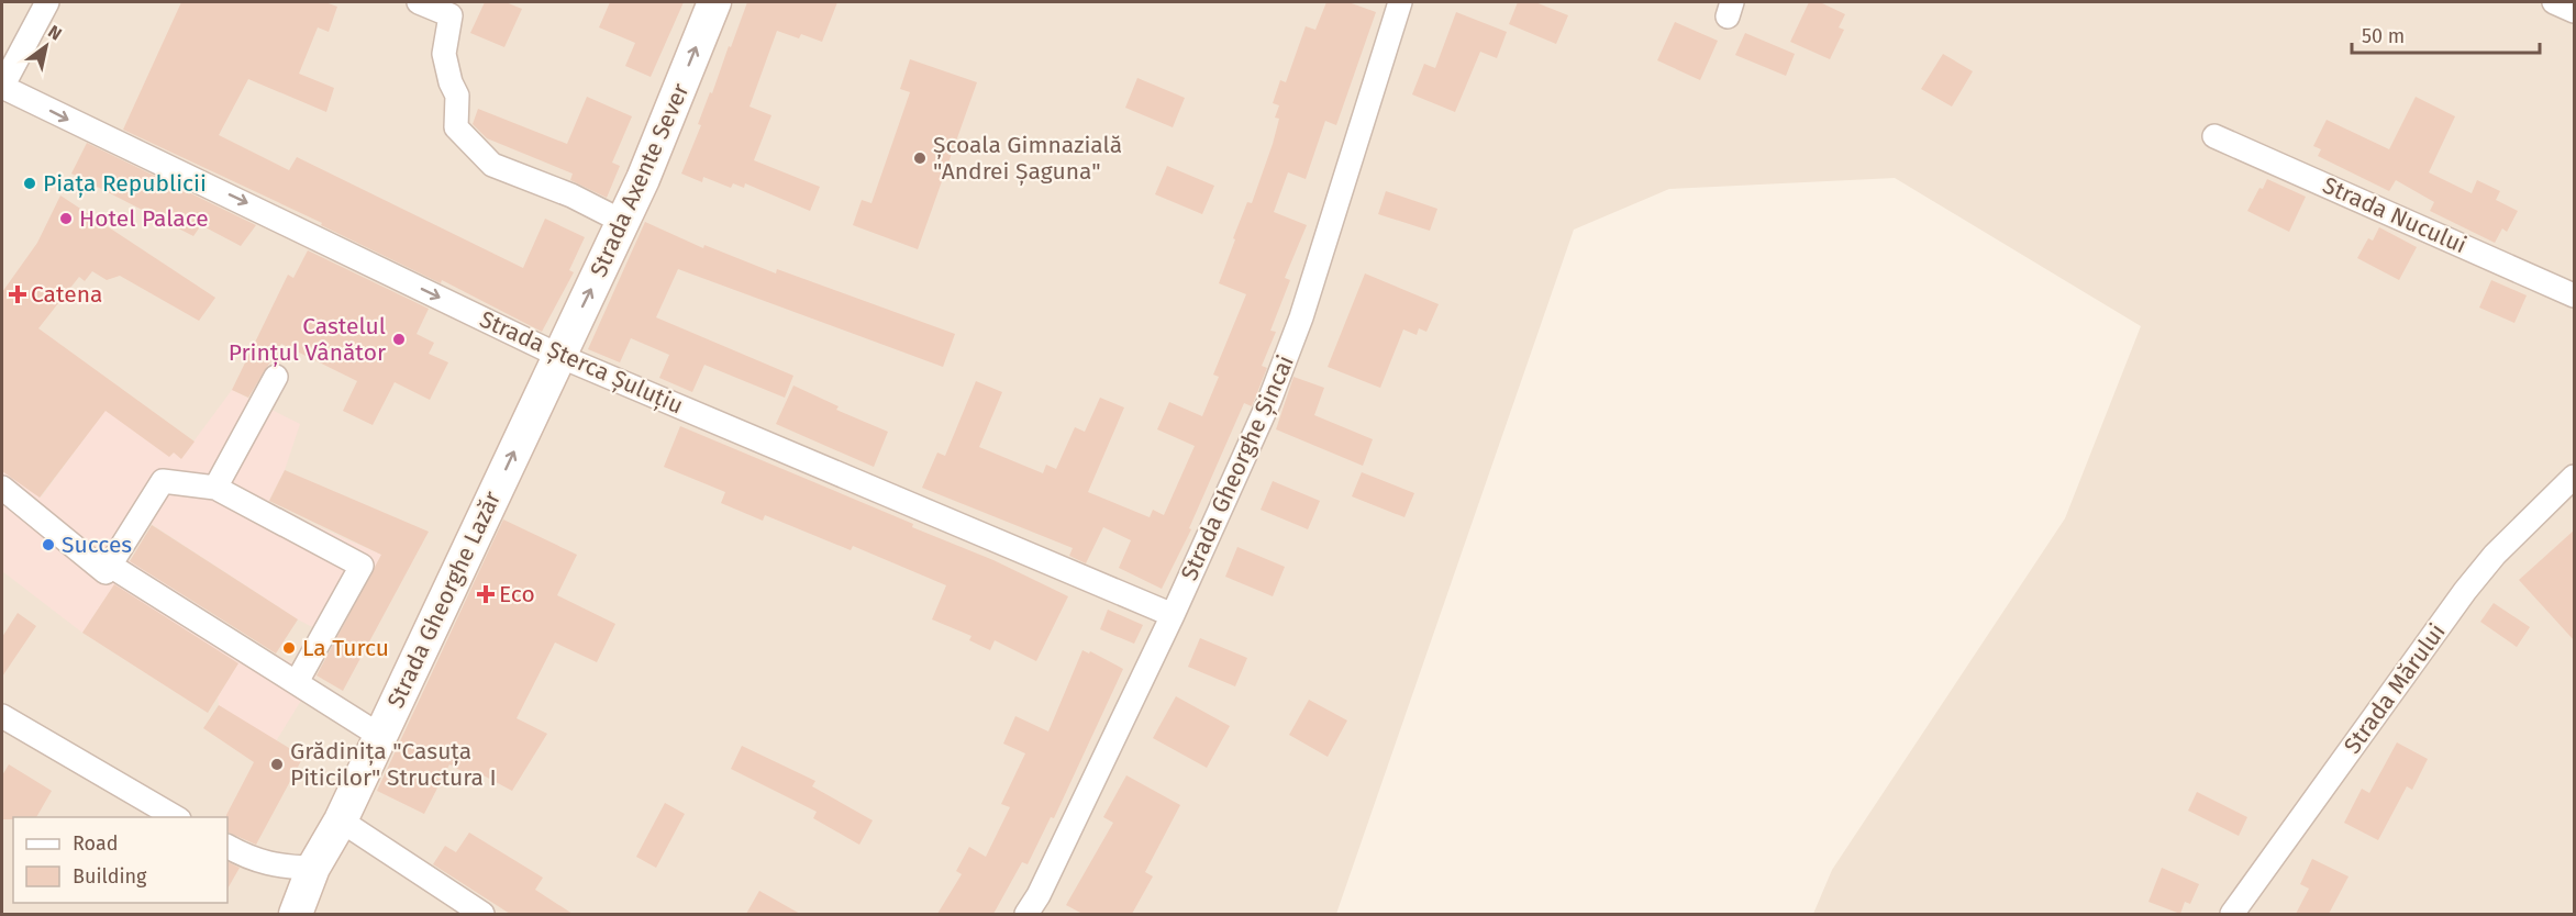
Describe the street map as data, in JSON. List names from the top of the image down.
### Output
{
  "streets": {
    "main road": ["Strada Axente Sever", "Strada Gheorghe Lazăr"],
    "street": [
      "Strada Nucului",
      "Strada Șterca Șuluțiu",
      "Strada Gheorghe Șincai",
      "Strada Mărului"
    ]
  },
  "crossings": [
    ["Strada Axente Sever", "Strada Șterca Șuluțiu"],
    ["Strada Axente Sever", "Strada Gheorghe Lazăr"],
    ["Strada Șterca Șuluțiu", "Strada Gheorghe Șincai"],
    ["Strada Șterca Șuluțiu", "Strada Gheorghe Lazăr"]
  ],
  "one_way": ["Strada Axente Sever", "Strada Șterca Șuluțiu", "Strada Gheorghe Lazăr"],
  "places": {
    "other": [
      "Școala Gimnazială \"Andrei Șaguna\"",
      "Piața Republicii",
      "Hotel Palace",
      "Castelul Prințul Vânător",
      "Succes",
      "La Turcu",
      "Grădinița \"Casuța Piticilor\" Structura I"
    ],
    "health": ["Catena", "Eco"]
  },
  "legend": ["Road", "Building"],
  "scale_bar": "50 m",
  "north": "top right"
}
